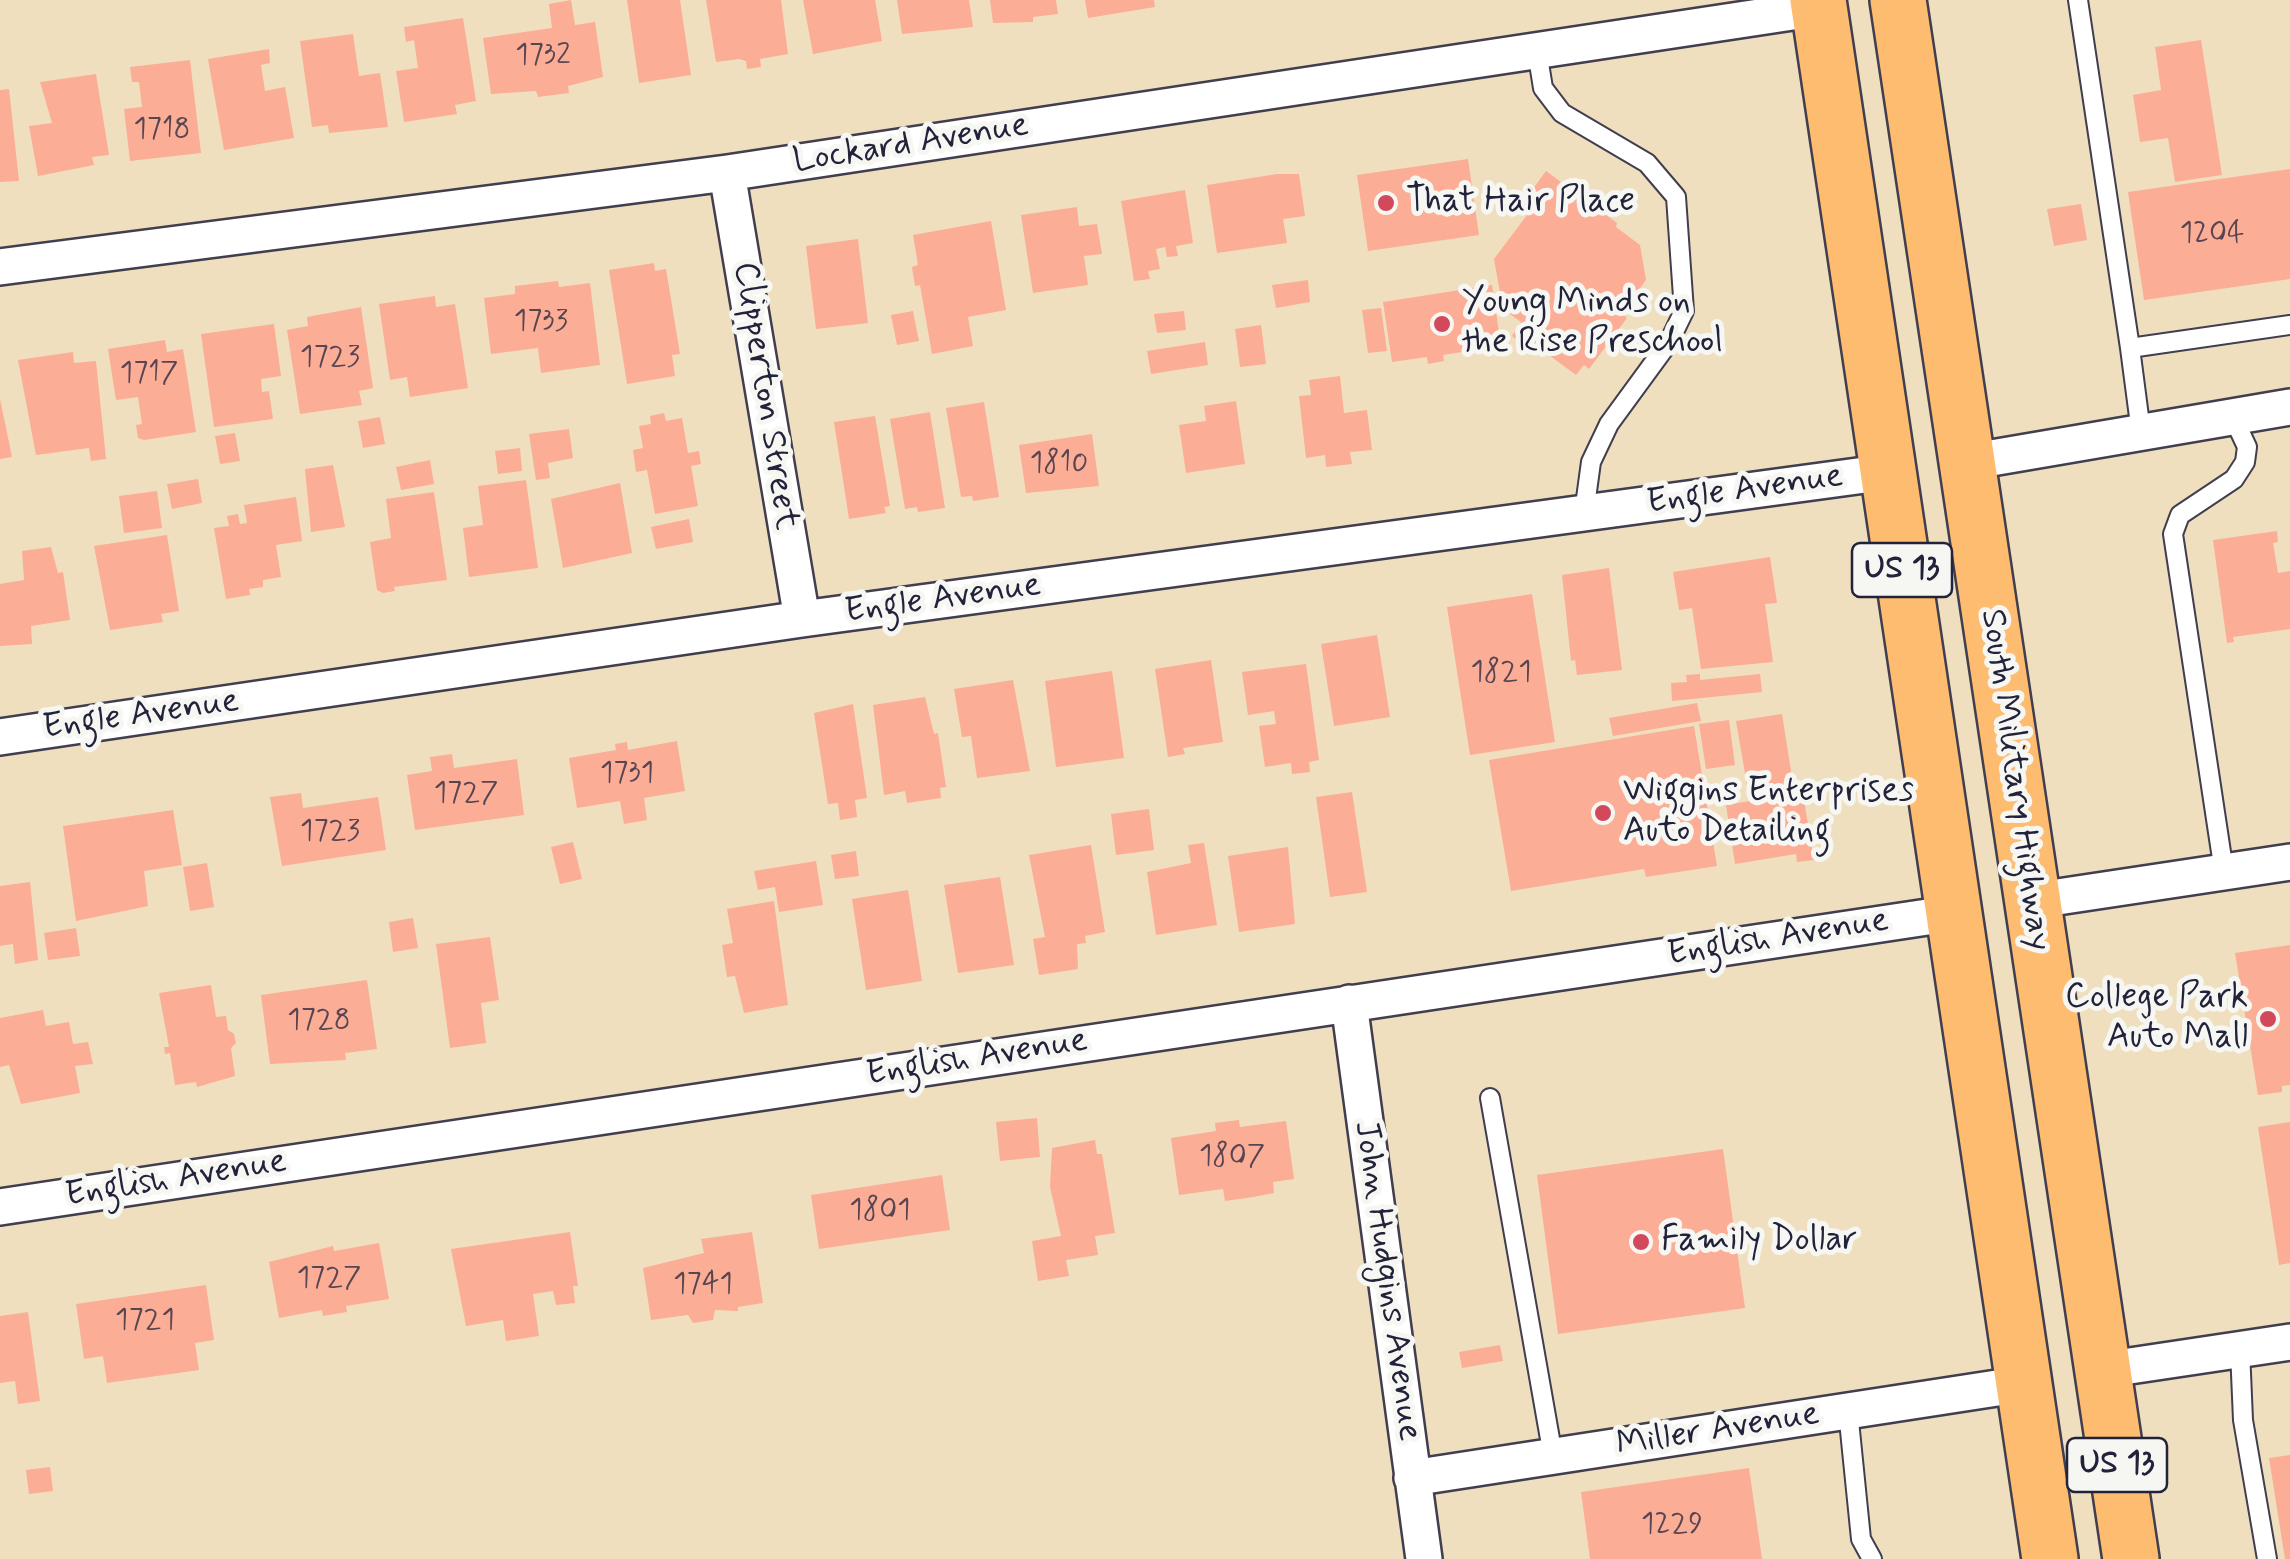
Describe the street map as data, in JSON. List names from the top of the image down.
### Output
{
  "streets": {
    "main road": ["US 13", "South Military Highway"],
    "street": [
      "Lockard Avenue",
      "Clipperton Street",
      "Engle Avenue",
      "English Avenue",
      "John Hudgins Avenue",
      "Miller Avenue"
    ]
  },
  "crossings": [
    ["Lockard Avenue", "Clipperton Street"],
    ["Lockard Avenue", "US 13"],
    ["Clipperton Street", "Engle Avenue"],
    ["Engle Avenue", "US 13"],
    ["US 13", "English Avenue"],
    ["US 13", "Miller Avenue"],
    ["English Avenue", "John Hudgins Avenue"],
    ["John Hudgins Avenue", "Miller Avenue"]
  ],
  "places": [
    "That Hair Place",
    "Young Minds on the Rise Preschool",
    "Wiggins Enterprises Auto Detailing",
    "College Park Auto Mall",
    "Family Dollar"
  ],
  "house_numbers": [
    "1732",
    "1718",
    "1204",
    "1733",
    "1723",
    "1717",
    "1810",
    "1821",
    "1731",
    "1727",
    "1723",
    "1728",
    "1807",
    "1801",
    "1727",
    "1741",
    "1721",
    "1229"
  ]
}
